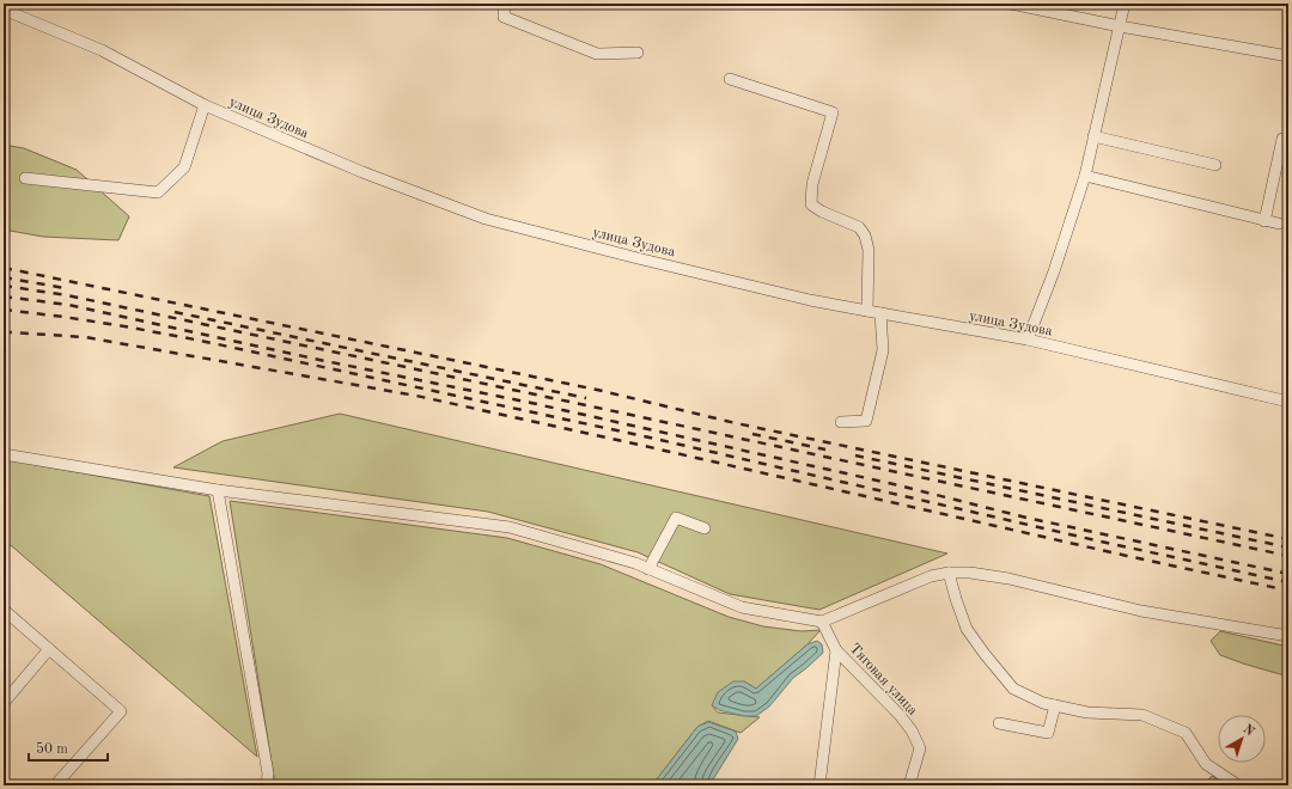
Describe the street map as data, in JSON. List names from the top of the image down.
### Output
{
  "streets": {
    "street": ["улица Зудова", "Тяговая улица"]
  },
  "scale_bar": "50 m",
  "north": "top right"
}
